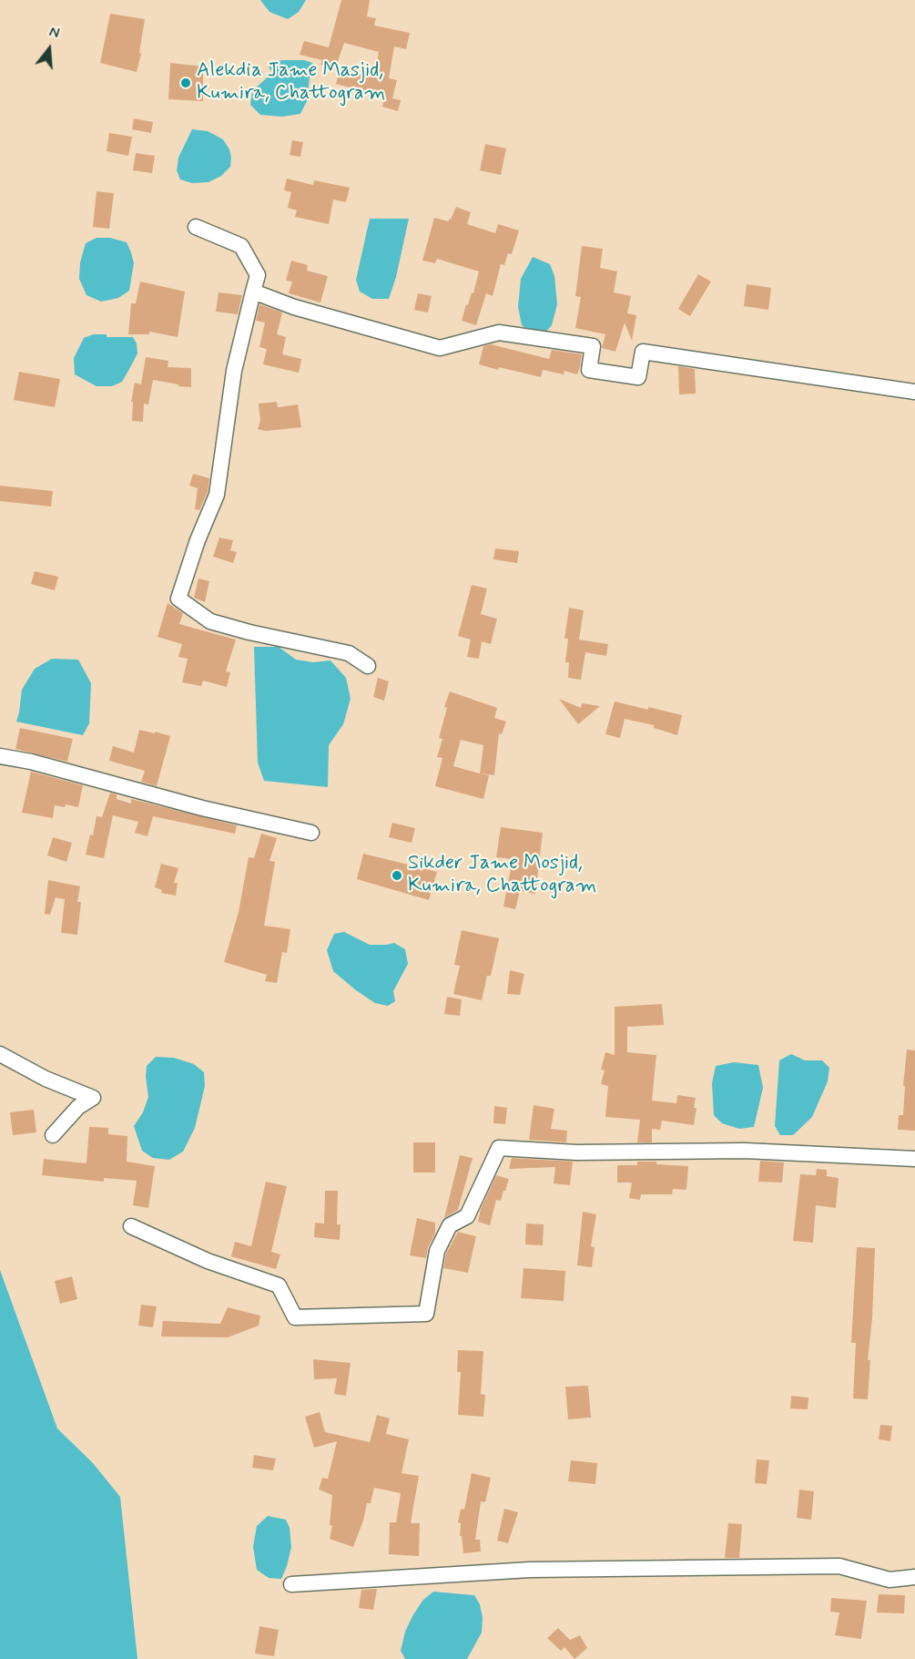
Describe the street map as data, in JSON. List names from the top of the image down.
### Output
{
  "places": ["Alekdia Jame Masjid, Kumira, Chattogram", "Sikder Jame Mosjid, Kumira, Chattogram"],
  "north": "top"
}
